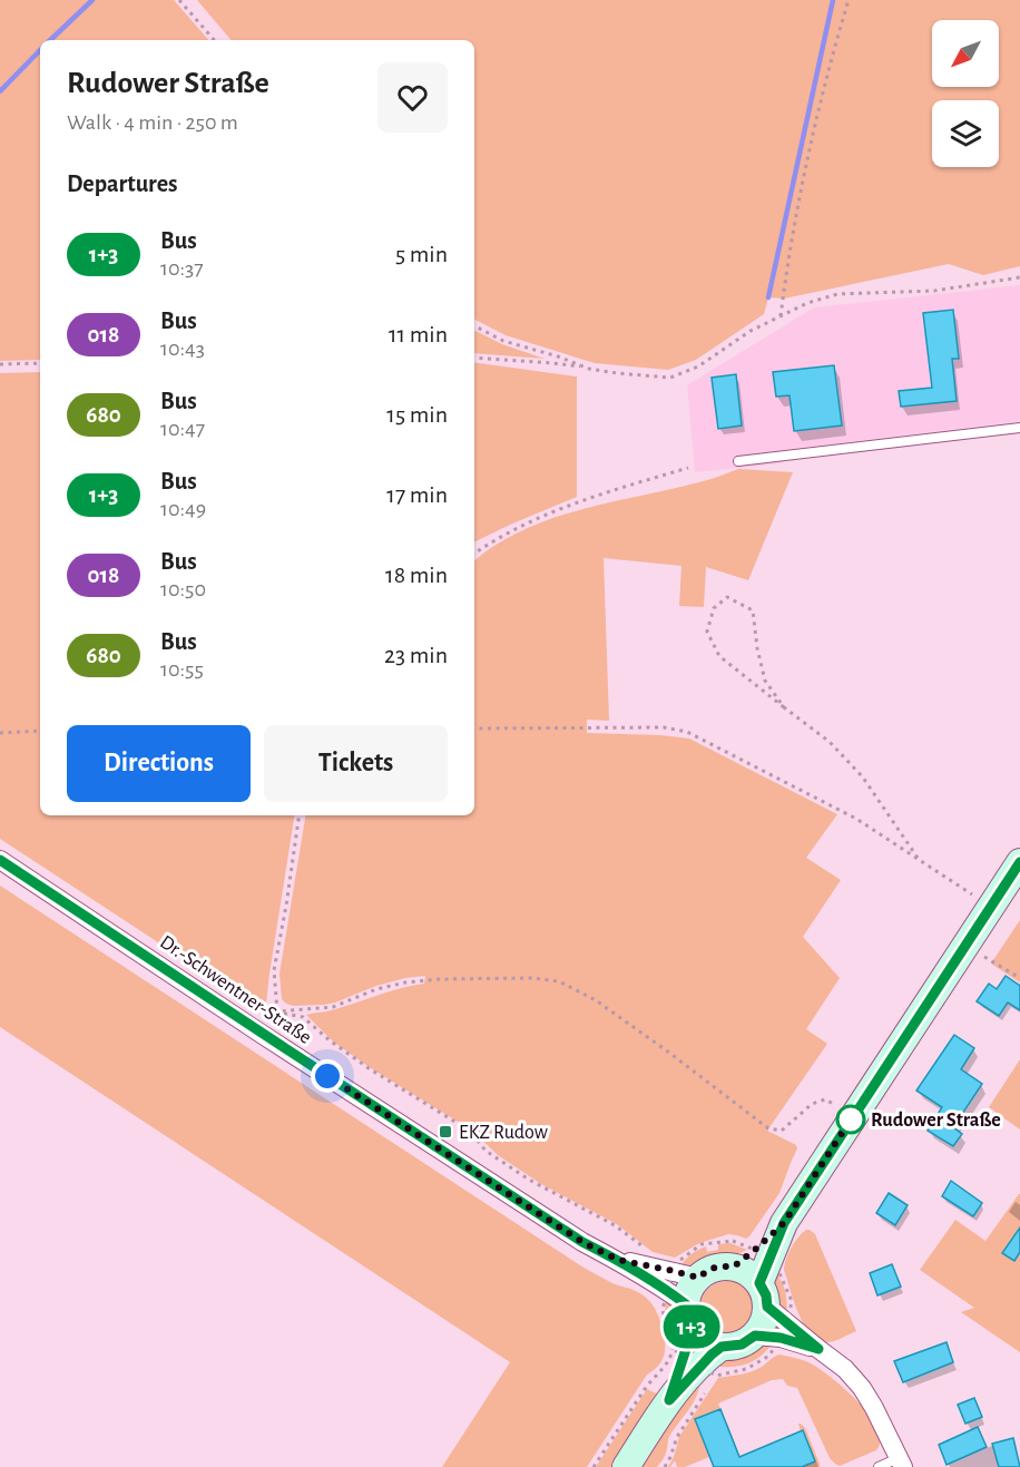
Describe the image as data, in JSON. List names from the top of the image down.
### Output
{
  "streets": {
    "street": ["Dr.-Schwentner-Straße"]
  },
  "places": {
    "other": ["Rudower Straße"],
    "transit": ["EKZ Rudow"]
  },
  "lines": ["bus line 1+3"],
  "north": "bottom left",
  "page": {
    "on_map": "1+3",
    "heading": [
      ["Rudower Straße", "Walk · 4 min · 250 m"],
      "Departures"
    ],
    "list": [
      {
        "mark": "1+3",
        "name": "Bus",
        "note": "10:37",
        "value": "5 min"
      },
      {
        "mark": "018",
        "name": "Bus",
        "note": "10:43",
        "value": "11 min"
      },
      {
        "mark": "680",
        "name": "Bus",
        "note": "10:47",
        "value": "15 min"
      },
      {
        "mark": "1+3",
        "name": "Bus",
        "note": "10:49",
        "value": "17 min"
      },
      {
        "mark": "018",
        "name": "Bus",
        "note": "10:50",
        "value": "18 min"
      },
      {
        "mark": "680",
        "name": "Bus",
        "note": "10:55",
        "value": "23 min"
      }
    ],
    "buttons": ["Directions", "Tickets"]
  }
}
